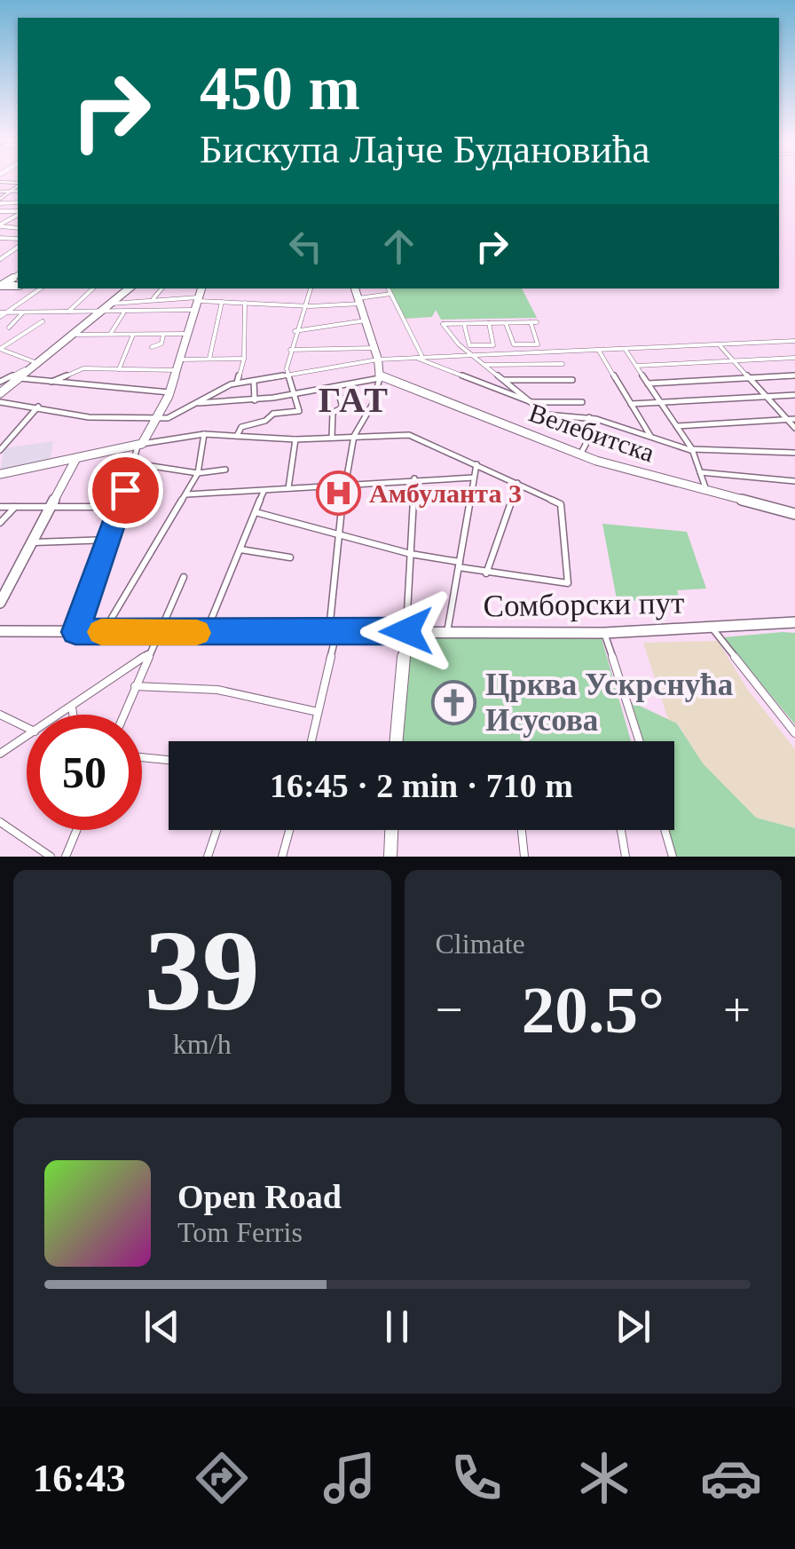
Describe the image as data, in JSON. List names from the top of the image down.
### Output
{
  "streets": {
    "main road": ["Велебитска", "Сомборски пут"]
  },
  "districts": ["ГАТ"],
  "places": {
    "hospital": ["Амбуланта 3"],
    "church": ["Црква Ускрснућа Исусова"]
  },
  "page": {
    "turn": ["450 m", "Бискупа Лајче Будановића"],
    "limit": "50",
    "trip": "16:45 · 2 min · 710 m",
    "tile": [
      ["39", "km/h"],
      "Climate"
    ],
    "heat": ["−", "20.5°", "+"],
    "song": ["Open Road", "Tom Ferris"],
    "tabs": "16:43"
  }
}
